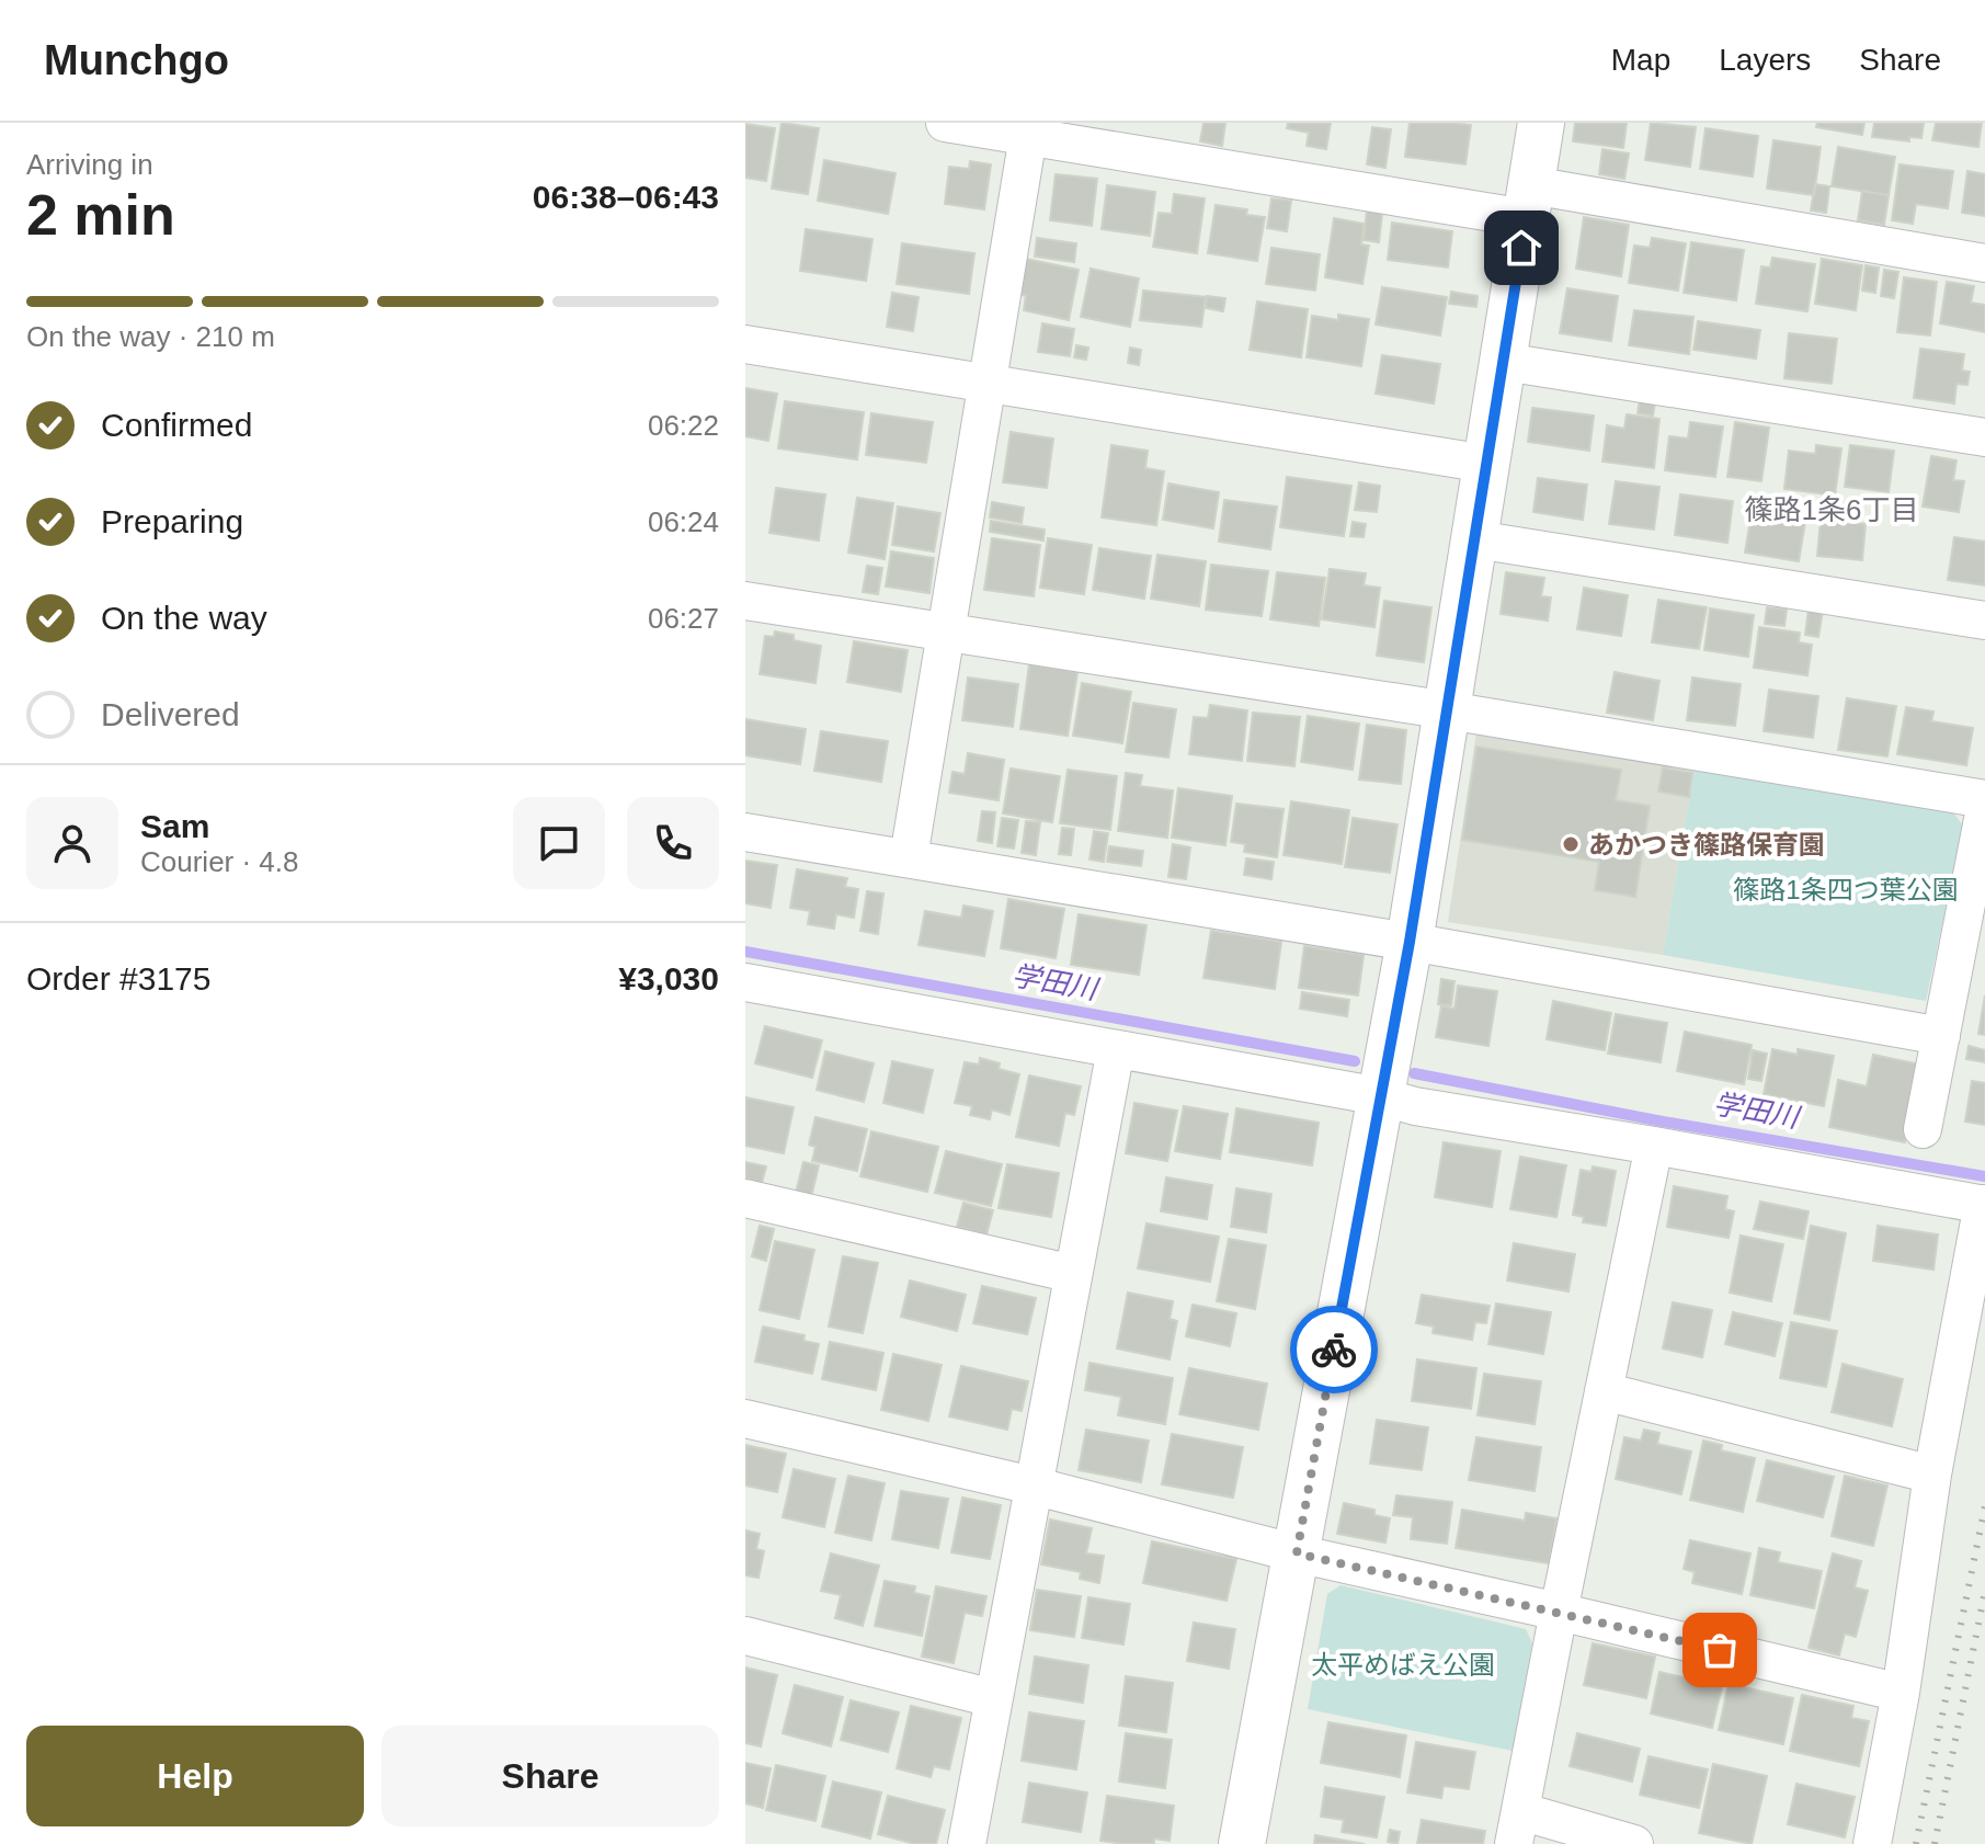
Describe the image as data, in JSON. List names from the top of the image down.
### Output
{
  "districts": ["篠路1条6丁目"],
  "water": ["学田川"],
  "parks": ["篠路1条四つ葉公園", "太平めばえ公園"],
  "places": ["あかつき篠路保育園"],
  "page": {
    "header": "Munchgo",
    "nav": ["Map", "Layers", "Share"],
    "heading": ["2 min", "Arriving in", "06:38–06:43"],
    "panel": [
      "Sam",
      "Courier · 4.8",
      "Order #3175",
      "¥3,030"
    ],
    "bar": "On the way · 210 m",
    "list": [
      ["Confirmed", "06:22"],
      ["Preparing", "06:24"],
      ["On the way", "06:27"],
      "Delivered"
    ],
    "buttons": ["Help", "Share"]
  }
}
